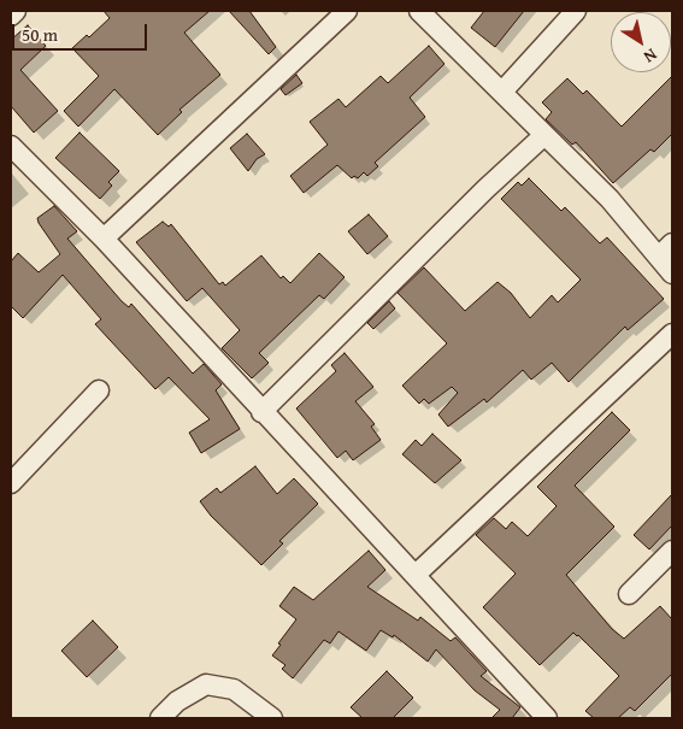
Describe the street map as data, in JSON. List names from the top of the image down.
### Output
{
  "scale_bar": "50 m",
  "north": "bottom right"
}
